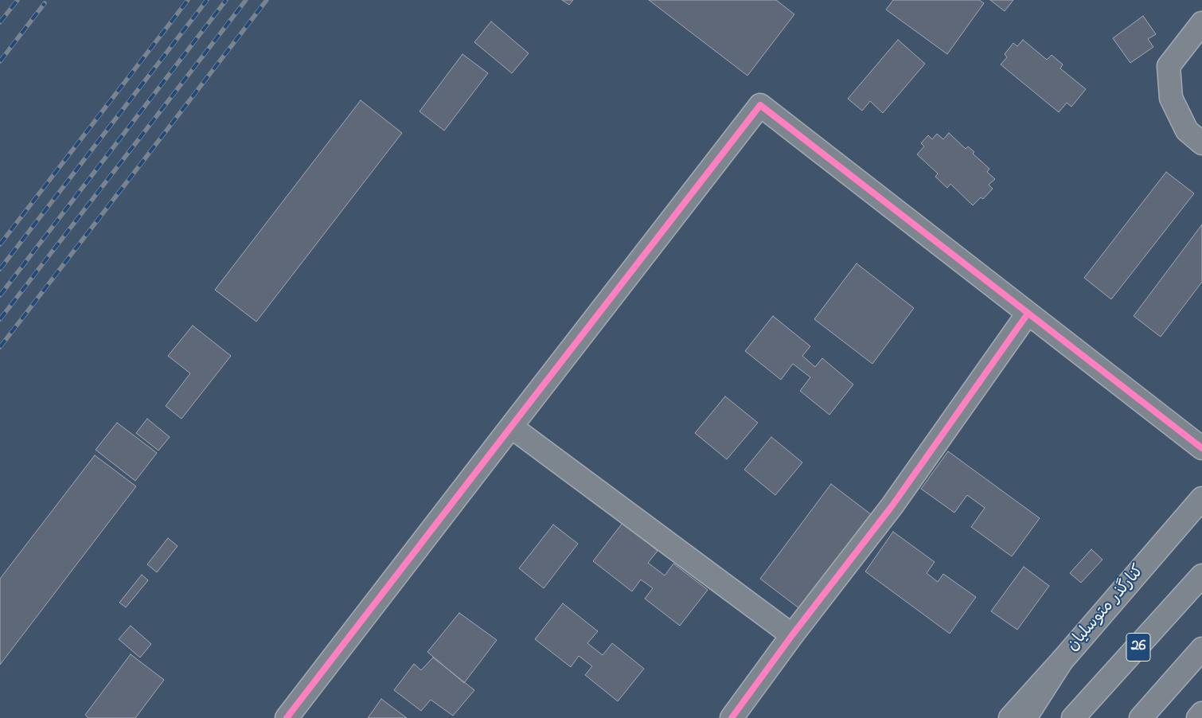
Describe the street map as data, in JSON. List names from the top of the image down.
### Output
{
  "streets": {
    "main road": ["کنارگذر متوسلیان", "26"]
  }
}
